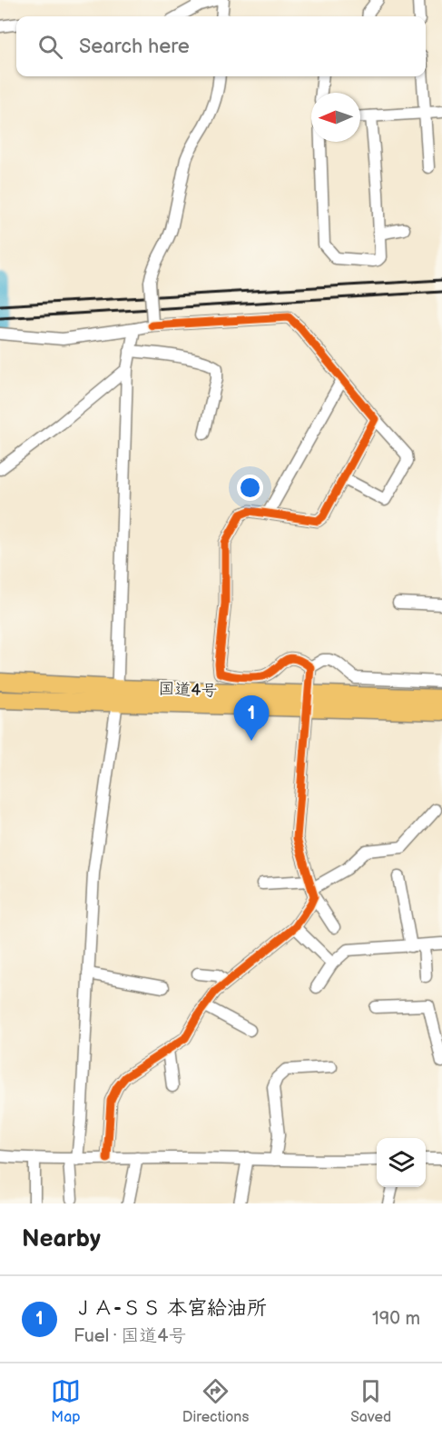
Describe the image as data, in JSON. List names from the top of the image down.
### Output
{
  "streets": {
    "highway": ["国道4号"]
  },
  "north": "left",
  "page": {
    "search": "Search here",
    "pins": "1",
    "heading": "Nearby",
    "list": [
      {
        "mark": "1",
        "name": "ＪＡ-ＳＳ 本宮給油所",
        "note": "Fuel · 国道4号",
        "value": "190 m"
      }
    ],
    "nav": ["Map", "Directions", "Saved"]
  }
}
